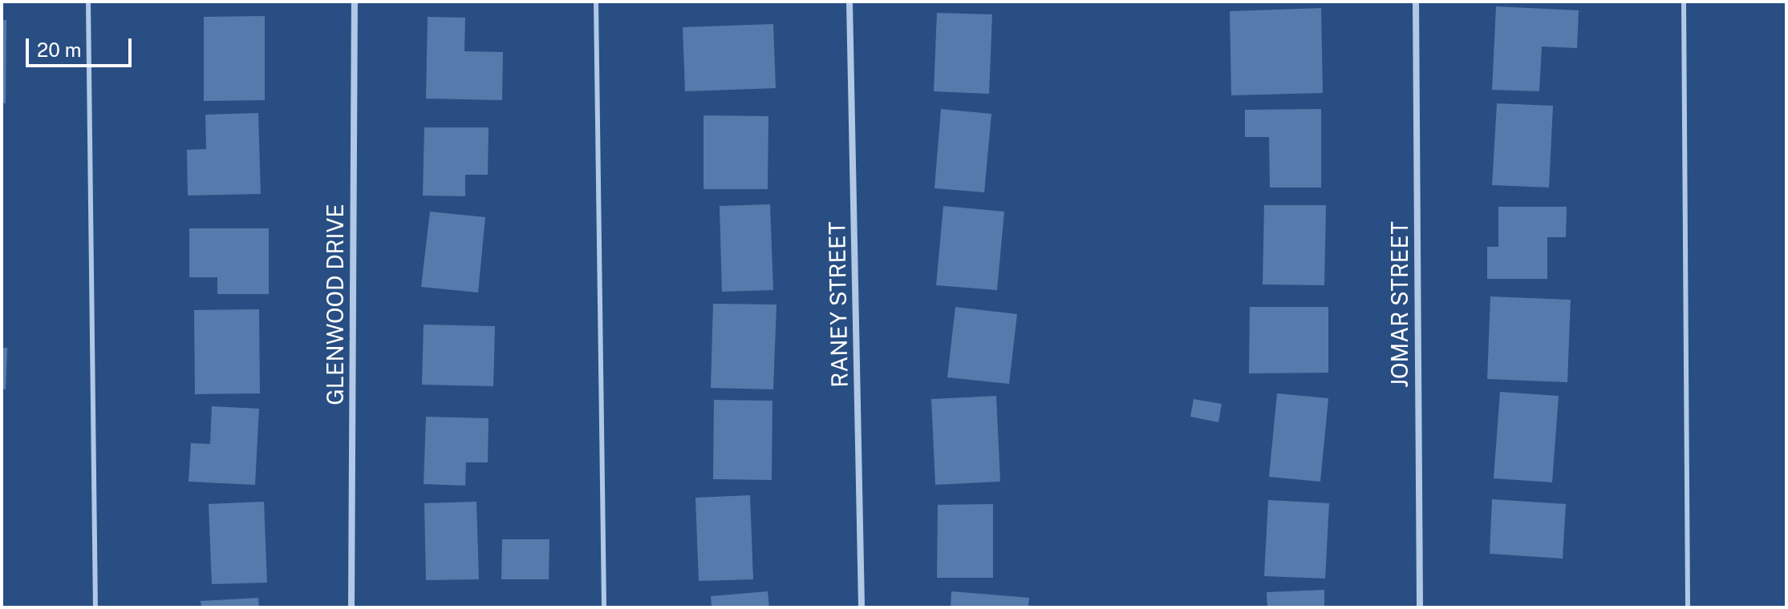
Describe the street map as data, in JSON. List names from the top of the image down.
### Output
{
  "streets": {
    "street": ["GLENWOOD DRIVE", "RANEY STREET", "JOMAR STREET"]
  },
  "scale_bar": "20 m"
}
